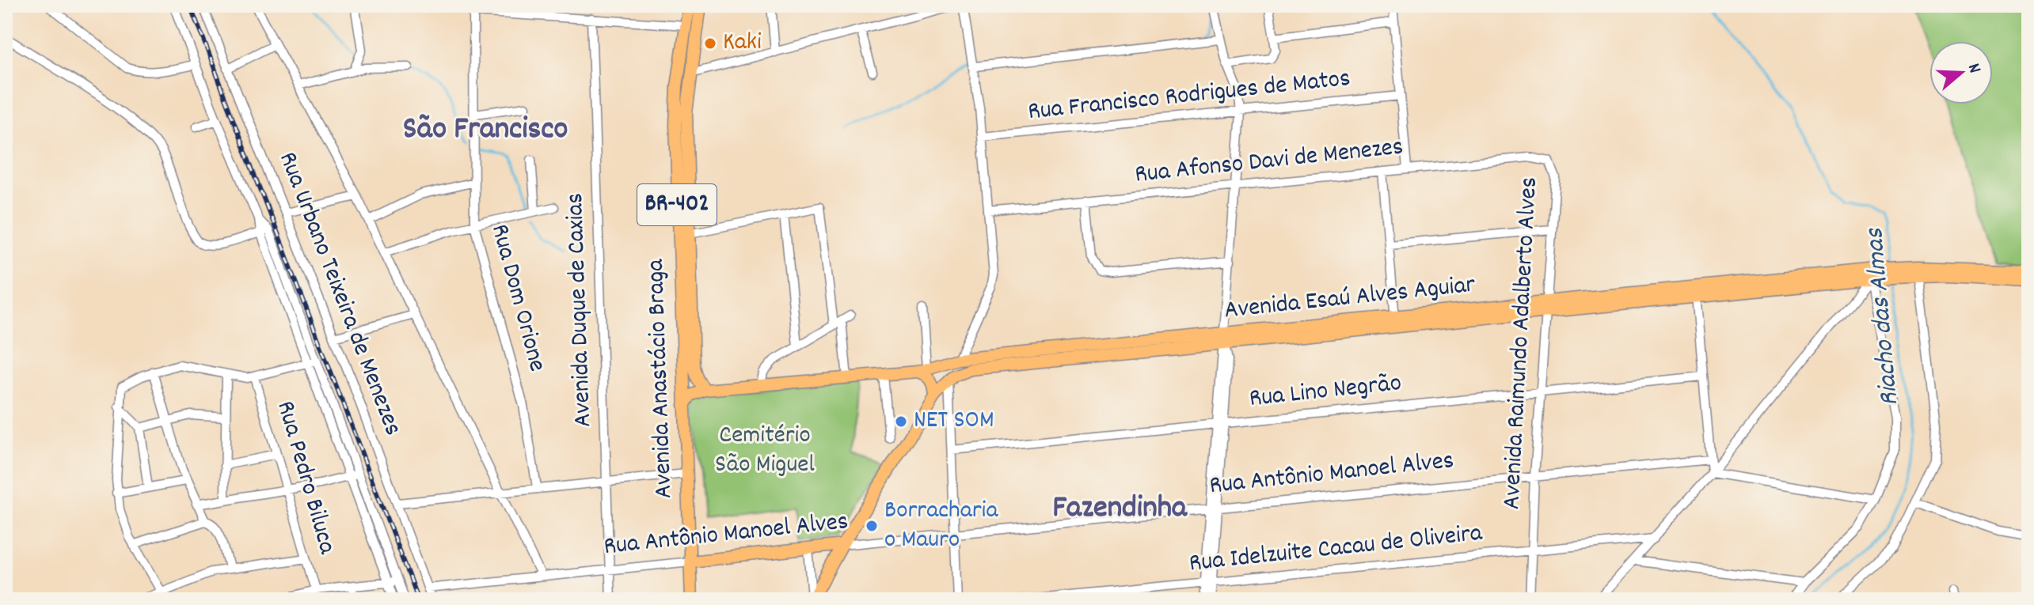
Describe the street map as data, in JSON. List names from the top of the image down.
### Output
{
  "streets": {
    "main road": [
      "BR-402",
      "Avenida Esaú Alves Aguiar",
      "Avenida Anastácio Braga",
      "Rua Antônio Manoel Alves"
    ],
    "street": [
      "Rua Francisco Rodrigues de Matos",
      "Rua Afonso Davi de Menezes",
      "Rua Urbano Teixeira de Menezes",
      "Rua Dom Orione",
      "Avenida Duque de Caxias",
      "Avenida Raimundo Adalberto Alves",
      "Rua Lino Negrão",
      "Rua Pedro Biluca",
      "Rua Idelzuite Cacau de Oliveira"
    ]
  },
  "crossings": [
    ["Rua Afonso Davi de Menezes", "Avenida Raimundo Adalberto Alves"],
    ["Rua Urbano Teixeira de Menezes", "Rua Antônio Manoel Alves"],
    ["Avenida Esaú Alves Aguiar", "Avenida Raimundo Adalberto Alves"],
    ["Avenida Esaú Alves Aguiar", "Avenida Anastácio Braga"],
    ["Avenida Duque de Caxias", "Rua Antônio Manoel Alves"],
    ["Avenida Raimundo Adalberto Alves", "Rua Lino Negrão"],
    ["Avenida Raimundo Adalberto Alves", "Rua Antônio Manoel Alves"],
    ["Avenida Raimundo Adalberto Alves", "Rua Idelzuite Cacau de Oliveira"],
    ["Avenida Anastácio Braga", "Rua Antônio Manoel Alves"]
  ],
  "districts": ["São Francisco", "Fazendinha"],
  "water": ["Riacho das Almas"],
  "parks": ["Cemitério São Miguel"],
  "places": ["Kaki", "NET SOM", "Borracharia o Mauro"],
  "north": "right"
}
